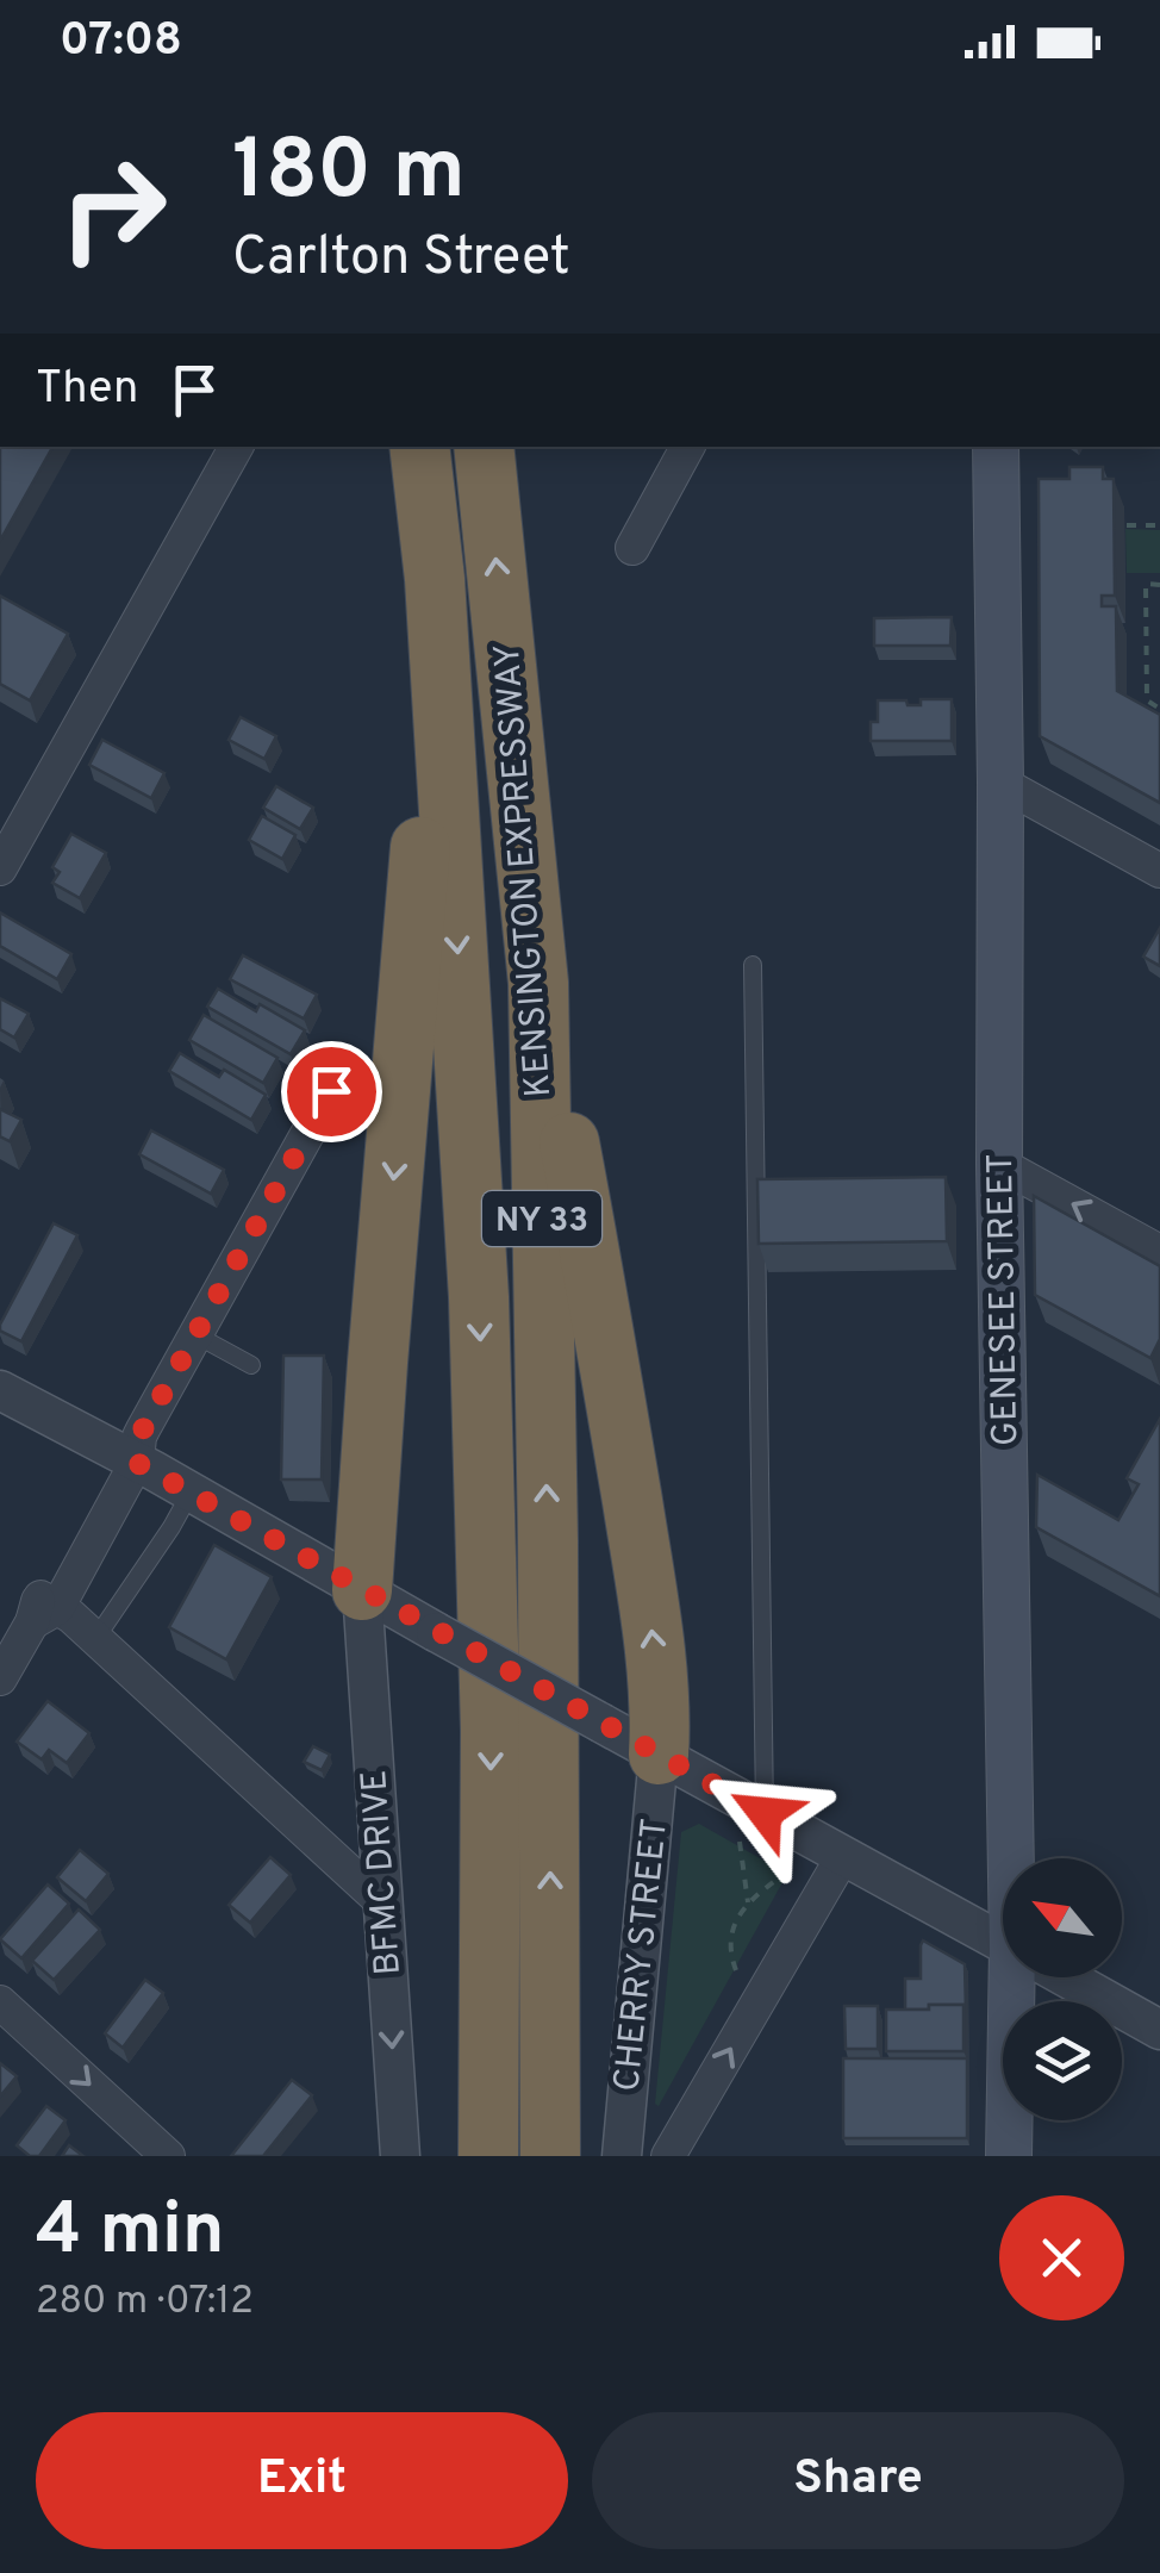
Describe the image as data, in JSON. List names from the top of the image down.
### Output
{
  "streets": {
    "highway": ["KENSINGTON EXPRESSWAY", "NY 33"],
    "main road": ["GENESEE STREET"],
    "street": ["BFMC DRIVE", "CHERRY STREET"]
  },
  "one_way": ["BFMC DRIVE"],
  "north": "top left",
  "page": {
    "status": "07:08",
    "turn": ["180 m", "Carlton Street"],
    "then": "Then",
    "heading": ["4 min", "280 m · 07:12"],
    "buttons": ["Exit", "Share"]
  }
}
